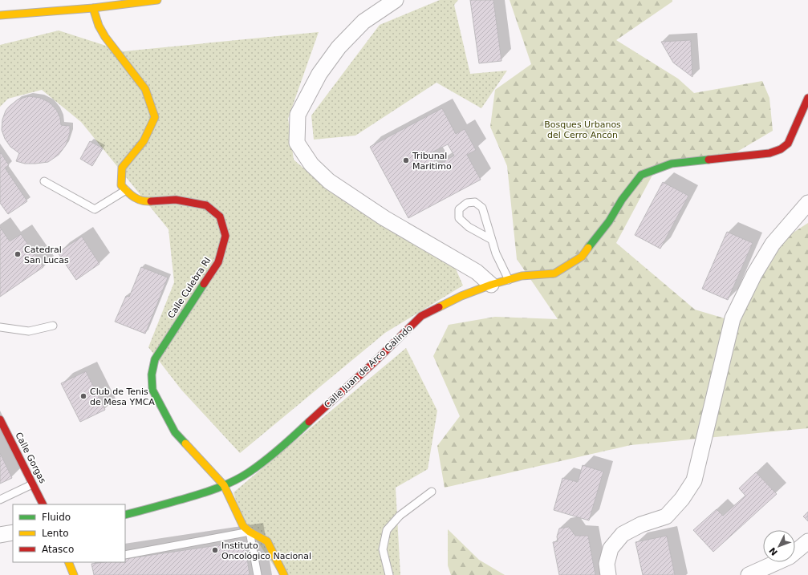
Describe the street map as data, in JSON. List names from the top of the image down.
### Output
{
  "streets": {
    "main road": ["Calle Culebra Rl", "Calle Juan de Arco Galindo", "Calle Gorgas"]
  },
  "crossings": [
    ["Calle Culebra Rl", "Calle Juan de Arco Galindo"]
  ],
  "parks": ["Bosques Urbanos del Cerro Ancón"],
  "places": [
    "Tribunal Maritimo",
    "Catedral San Lucas",
    "Club de Tenis de Mesa YMCA",
    "Instituto Oncológico Nacional"
  ],
  "legend": ["Fluido", "Lento", "Atasco"],
  "north": "bottom left"
}
